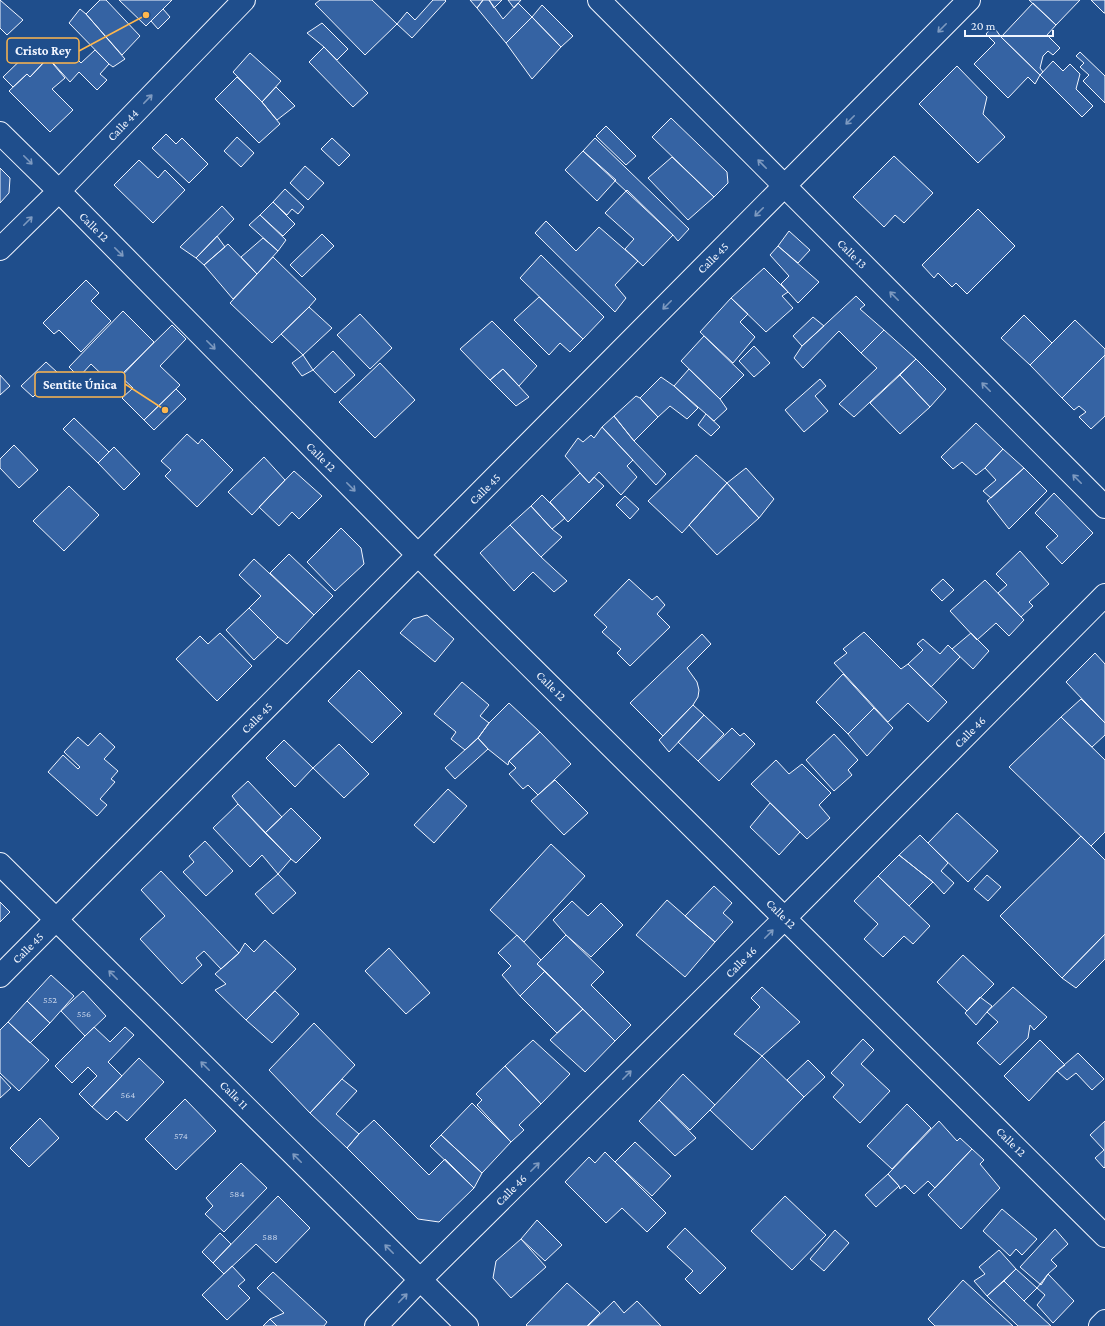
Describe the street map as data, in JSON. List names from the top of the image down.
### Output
{
  "streets": {
    "street": [
      "Calle 44",
      "Calle 12",
      "Calle 13",
      "Calle 45",
      "Calle 46",
      "Calle 11"
    ]
  },
  "crossings": [
    ["Calle 44", "Calle 12"],
    ["Calle 12", "Calle 45"],
    ["Calle 12", "Calle 46"],
    ["Calle 13", "Calle 45"],
    ["Calle 45", "Calle 11"],
    ["Calle 46", "Calle 11"]
  ],
  "one_way": [
    "Calle 44",
    "Calle 12",
    "Calle 13",
    "Calle 45",
    "Calle 46",
    "Calle 11"
  ],
  "places": ["Cristo Rey", "Sentite Única"],
  "house_numbers": [
    "552",
    "556",
    "564",
    "574",
    "584",
    "588"
  ],
  "scale_bar": "20 m"
}
